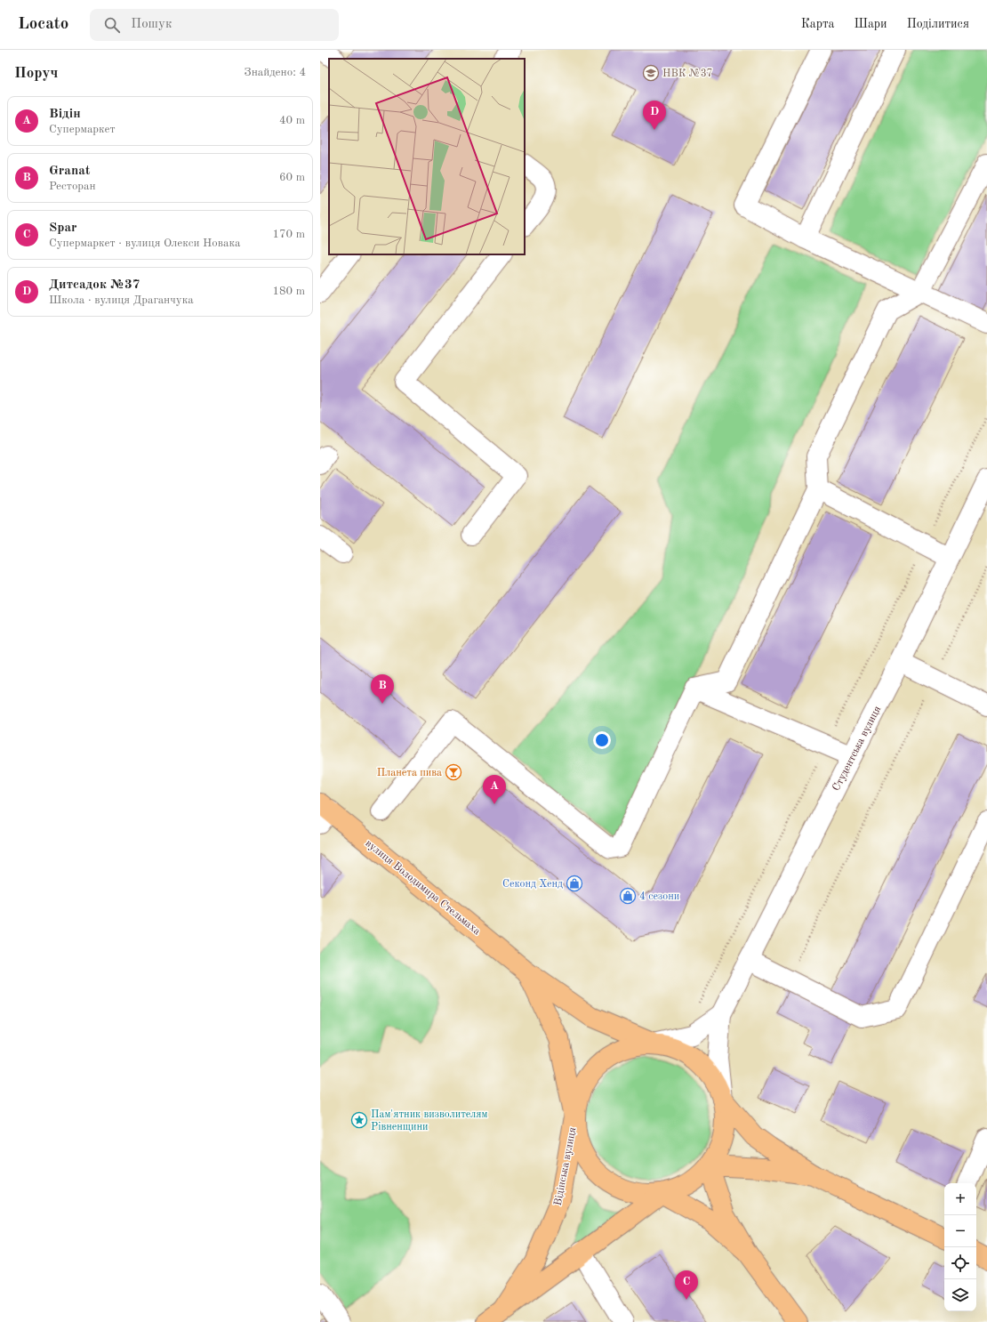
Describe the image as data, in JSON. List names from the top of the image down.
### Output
{
  "streets": {
    "main road": ["вулиця Володимира Стельмаха", "Відінська вулиця"],
    "street": ["Студентська вулиця"]
  },
  "crossings": [
    ["вулиця Володимира Стельмаха", "Відінська вулиця"]
  ],
  "places": {
    "school or university": ["НВК №37"],
    "bar": ["Планета пива"],
    "shop": ["Секонд Хенд", "4 сезони"],
    "place": ["Пам'ятник визволителям Рівненщини"]
  },
  "page": {
    "header": "Locato",
    "search": "Пошук",
    "nav": ["Карта", "Шари", "Поділитися"],
    "heading": ["Поруч", "Знайдено: 4"],
    "list": [
      {
        "mark": "A",
        "name": "Відін",
        "note": "Супермаркет",
        "value": "40 m"
      },
      {
        "mark": "B",
        "name": "Granat",
        "note": "Ресторан",
        "value": "60 m"
      },
      {
        "mark": "C",
        "name": "Spar",
        "note": "Супермаркет · вулиця Олекси Новака",
        "value": "170 m"
      },
      {
        "mark": "D",
        "name": "Дитсадок №37",
        "note": "Школа · вулиця Драганчука",
        "value": "180 m"
      }
    ],
    "pins": [
      "D",
      "B",
      "A",
      "C"
    ],
    "map_buttons": ["+", "−"]
  }
}
